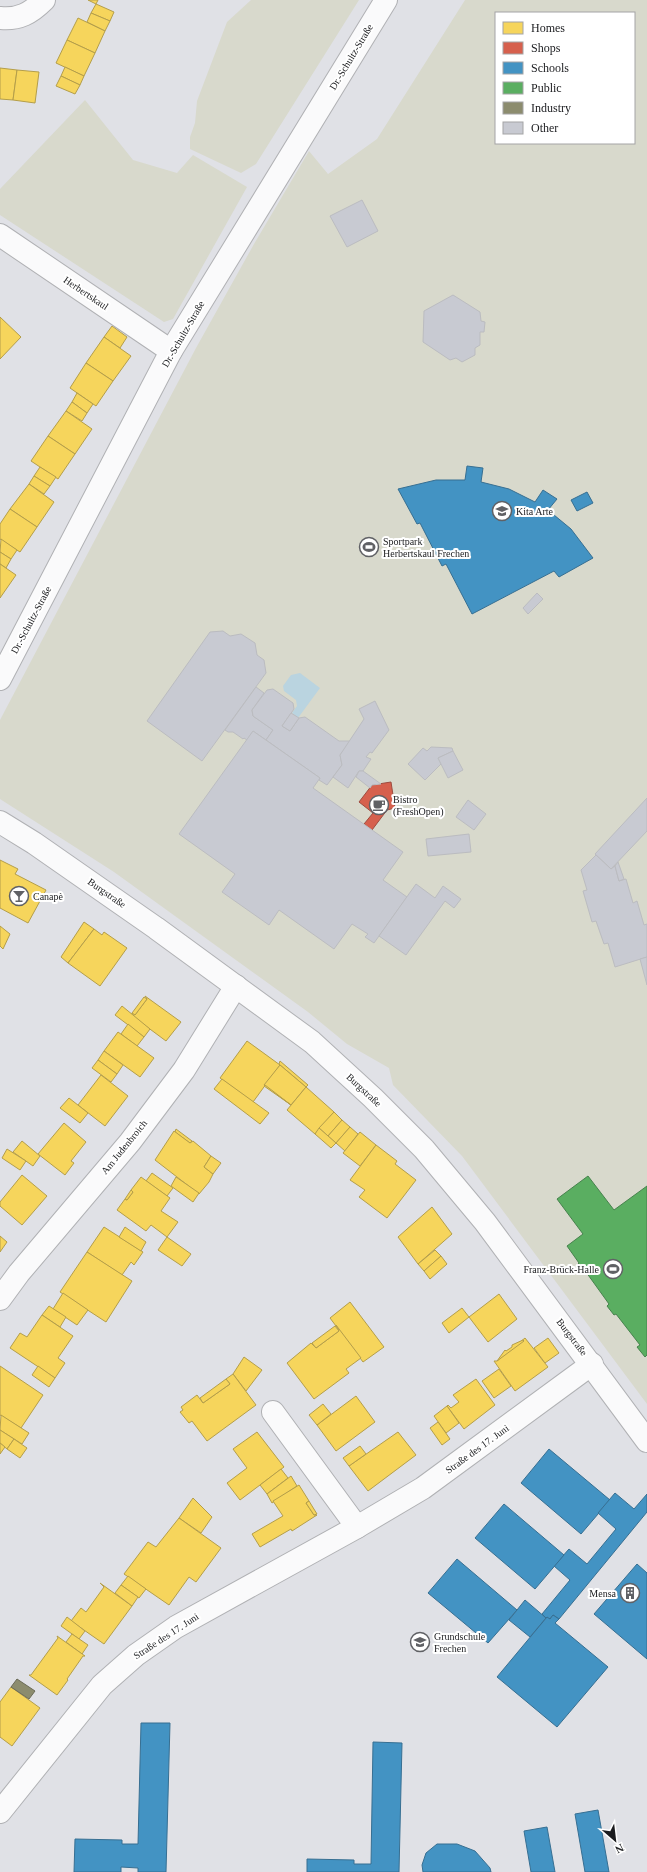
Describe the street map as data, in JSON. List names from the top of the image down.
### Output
{
  "streets": {
    "street": [
      "Dr.-Schultz-Straße",
      "Herbertskaul",
      "Burgstraße",
      "Am Judenbroich",
      "Straße des 17. Juni"
    ]
  },
  "crossings": [
    ["Dr.-Schultz-Straße", "Herbertskaul"],
    ["Burgstraße", "Am Judenbroich"],
    ["Burgstraße", "Straße des 17. Juni"]
  ],
  "places": {
    "school or university": ["Kita Arte", "Grundschule Frechen"],
    "sports": ["Sportpark Herbertskaul Frechen", "Franz-Brück-Halle"],
    "cafe": ["Bistro (FreshOpen)"],
    "bar": ["Canapè"],
    "building": ["Mensa"]
  },
  "legend": [
    "Homes",
    "Shops",
    "Schools",
    "Public",
    "Industry",
    "Other"
  ],
  "north": "bottom right"
}
